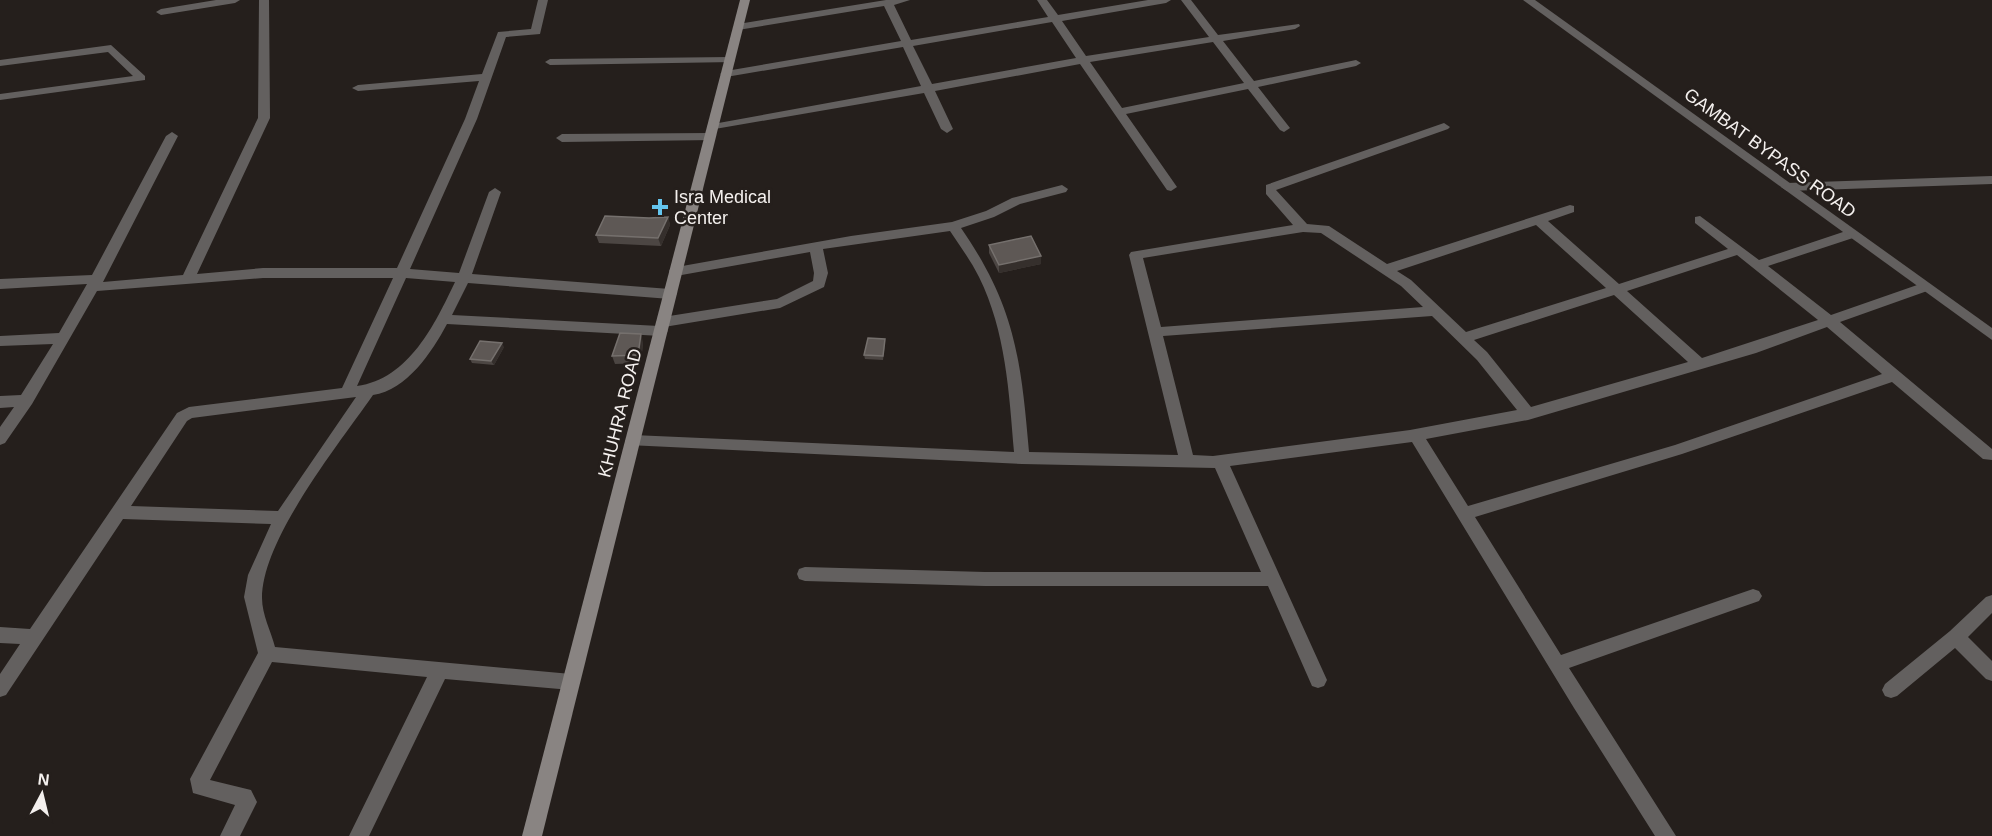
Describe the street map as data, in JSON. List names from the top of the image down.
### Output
{
  "streets": {
    "main road": ["KHUHRA ROAD"],
    "street": ["GAMBAT BYPASS ROAD"]
  },
  "places": {
    "health": ["Isra Medical Center"]
  },
  "north": "top"
}
